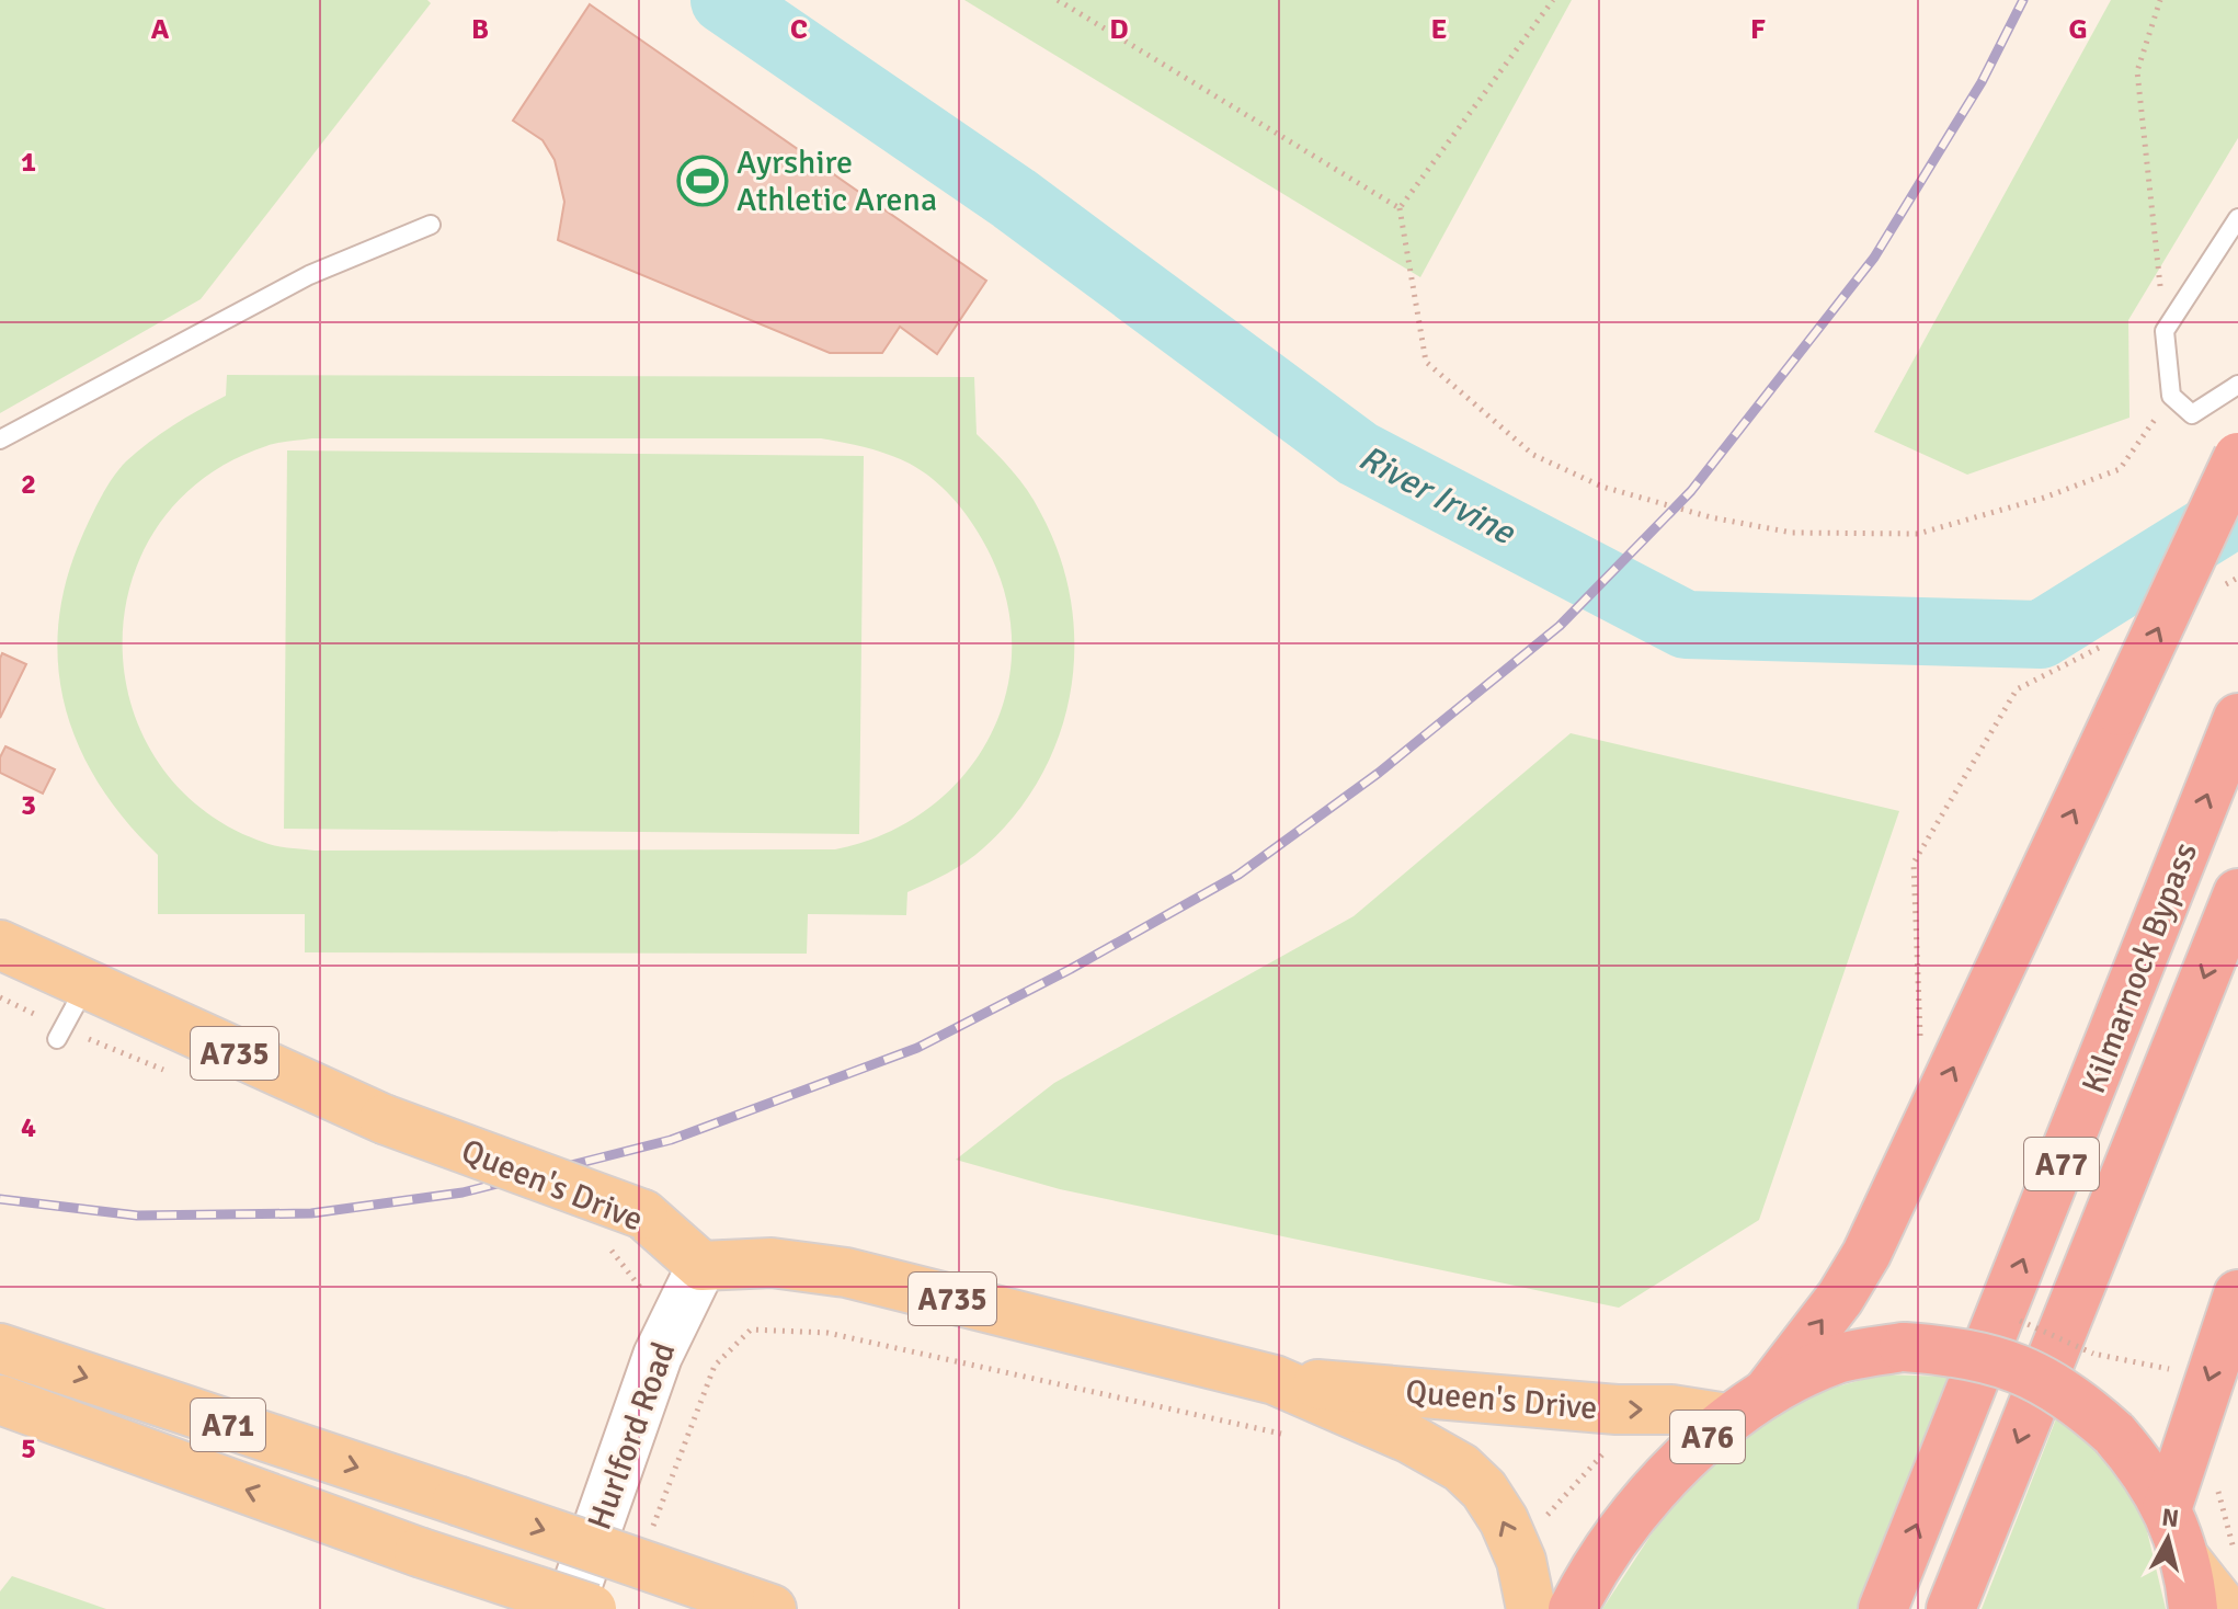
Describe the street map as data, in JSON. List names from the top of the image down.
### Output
{
  "streets": {
    "highway": ["Kilmarnock Bypass", "A77", "A76"],
    "main road": [
      "A735",
      "Queen's Drive",
      "A71",
      "Hurlford Road"
    ]
  },
  "crossings": [
    ["Queen's Drive", "Hurlford Road"],
    ["Queen's Drive", "A76"]
  ],
  "water": ["River Irvine"],
  "places": {
    "sports": ["Ayrshire Athletic Arena"]
  },
  "north": "top",
  "grid": {
    "columns": [
      "A",
      "B",
      "C",
      "D",
      "E",
      "F",
      "G"
    ],
    "rows": [
      "1",
      "2",
      "3",
      "4",
      "5"
    ]
  }
}
